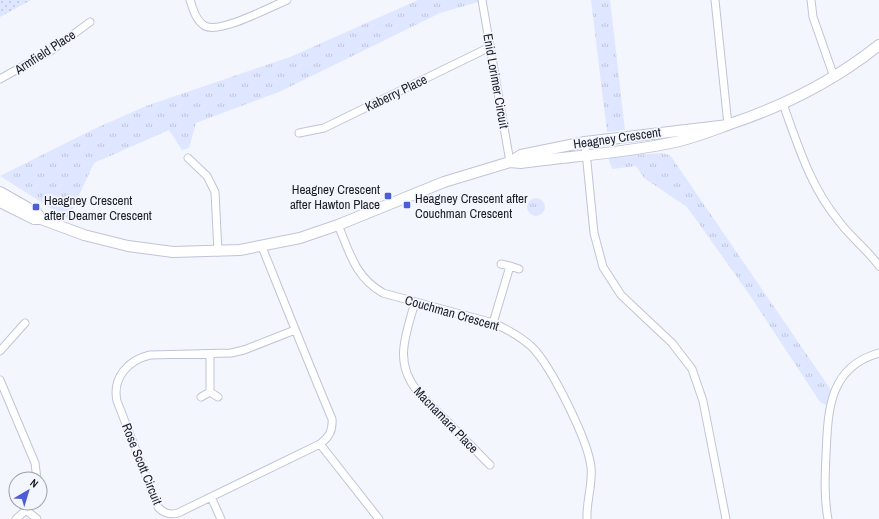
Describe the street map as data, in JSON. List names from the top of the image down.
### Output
{
  "streets": {
    "street": [
      "Armfield Place",
      "Enid Lorimer Circuit",
      "Kaberry Place",
      "Heagney Crescent",
      "Couchman Crescent",
      "Macnamara Place",
      "Rose Scott Circuit"
    ]
  },
  "crossings": [
    ["Enid Lorimer Circuit", "Kaberry Place"],
    ["Enid Lorimer Circuit", "Heagney Crescent"],
    ["Heagney Crescent", "Couchman Crescent"],
    ["Heagney Crescent", "Rose Scott Circuit"],
    ["Couchman Crescent", "Macnamara Place"]
  ],
  "places": {
    "transit": ["Heagney Crescent after Hawton Place", "Heagney Crescent after Couchman Crescent", "Heagney Crescent after Deamer Crescent"]
  },
  "north": "top right"
}
